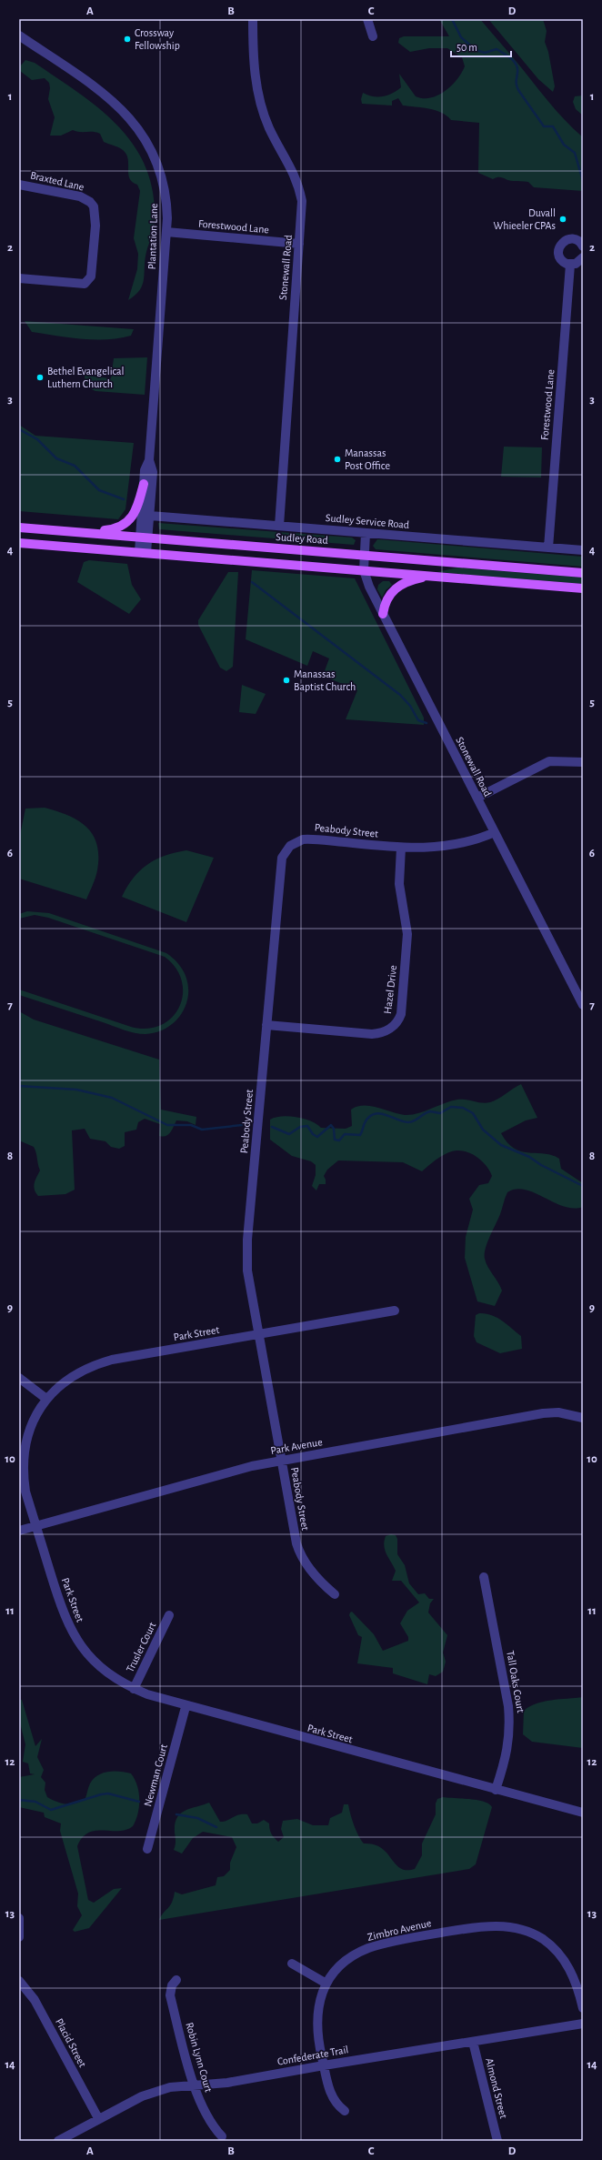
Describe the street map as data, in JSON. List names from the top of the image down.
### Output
{
  "streets": {
    "main road": ["Sudley Road"],
    "street": [
      "Braxted Lane",
      "Forestwood Lane",
      "Plantation Lane",
      "Stonewall Road",
      "Sudley Service Road",
      "Peabody Street",
      "Hazel Drive",
      "Park Street",
      "Park Avenue",
      "Trusler Court",
      "Tall Oaks Court",
      "Newman Court",
      "Zimbro Avenue",
      "Placid Street",
      "Confederate Trail",
      "Robin Lynn Court",
      "Almond Street"
    ]
  },
  "crossings": [
    ["Forestwood Lane", "Plantation Lane"],
    ["Forestwood Lane", "Stonewall Road"],
    ["Forestwood Lane", "Sudley Service Road"],
    ["Plantation Lane", "Sudley Service Road"],
    ["Plantation Lane", "Sudley Road"],
    ["Stonewall Road", "Sudley Service Road"],
    ["Stonewall Road", "Sudley Road"],
    ["Stonewall Road", "Peabody Street"],
    ["Peabody Street", "Hazel Drive"],
    ["Peabody Street", "Park Street"],
    ["Peabody Street", "Park Avenue"],
    ["Park Street", "Park Avenue"],
    ["Park Street", "Trusler Court"],
    ["Park Street", "Tall Oaks Court"],
    ["Park Street", "Newman Court"],
    ["Zimbro Avenue", "Confederate Trail"],
    ["Placid Street", "Confederate Trail"],
    ["Confederate Trail", "Robin Lynn Court"],
    ["Confederate Trail", "Almond Street"]
  ],
  "places": [
    "Crossway Fellowship",
    "Duvall Whieeler CPAs",
    "Bethel Evangelical Luthern Church",
    "Manassas Post Office",
    "Manassas Baptist Church"
  ],
  "scale_bar": "50 m",
  "grid": {
    "columns": [
      "A",
      "B",
      "C",
      "D"
    ],
    "rows": [
      "1",
      "2",
      "3",
      "4",
      "5",
      "6",
      "7",
      "8",
      "9",
      "10",
      "11",
      "12",
      "13",
      "14"
    ]
  }
}
